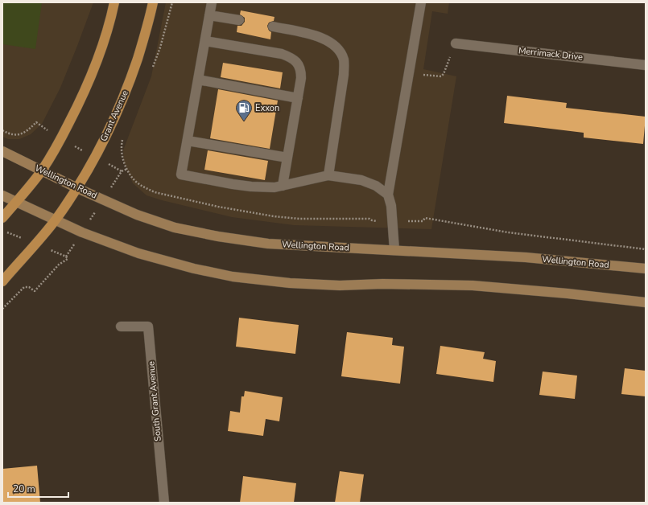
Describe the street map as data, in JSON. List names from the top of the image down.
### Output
{
  "streets": {
    "main road": ["Grant Avenue", "Wellington Road"],
    "street": ["Merrimack Drive", "South Grant Avenue"]
  },
  "crossings": [
    ["Grant Avenue", "Wellington Road"]
  ],
  "places": {
    "fuel station": ["Exxon"]
  },
  "scale_bar": "20 m"
}
